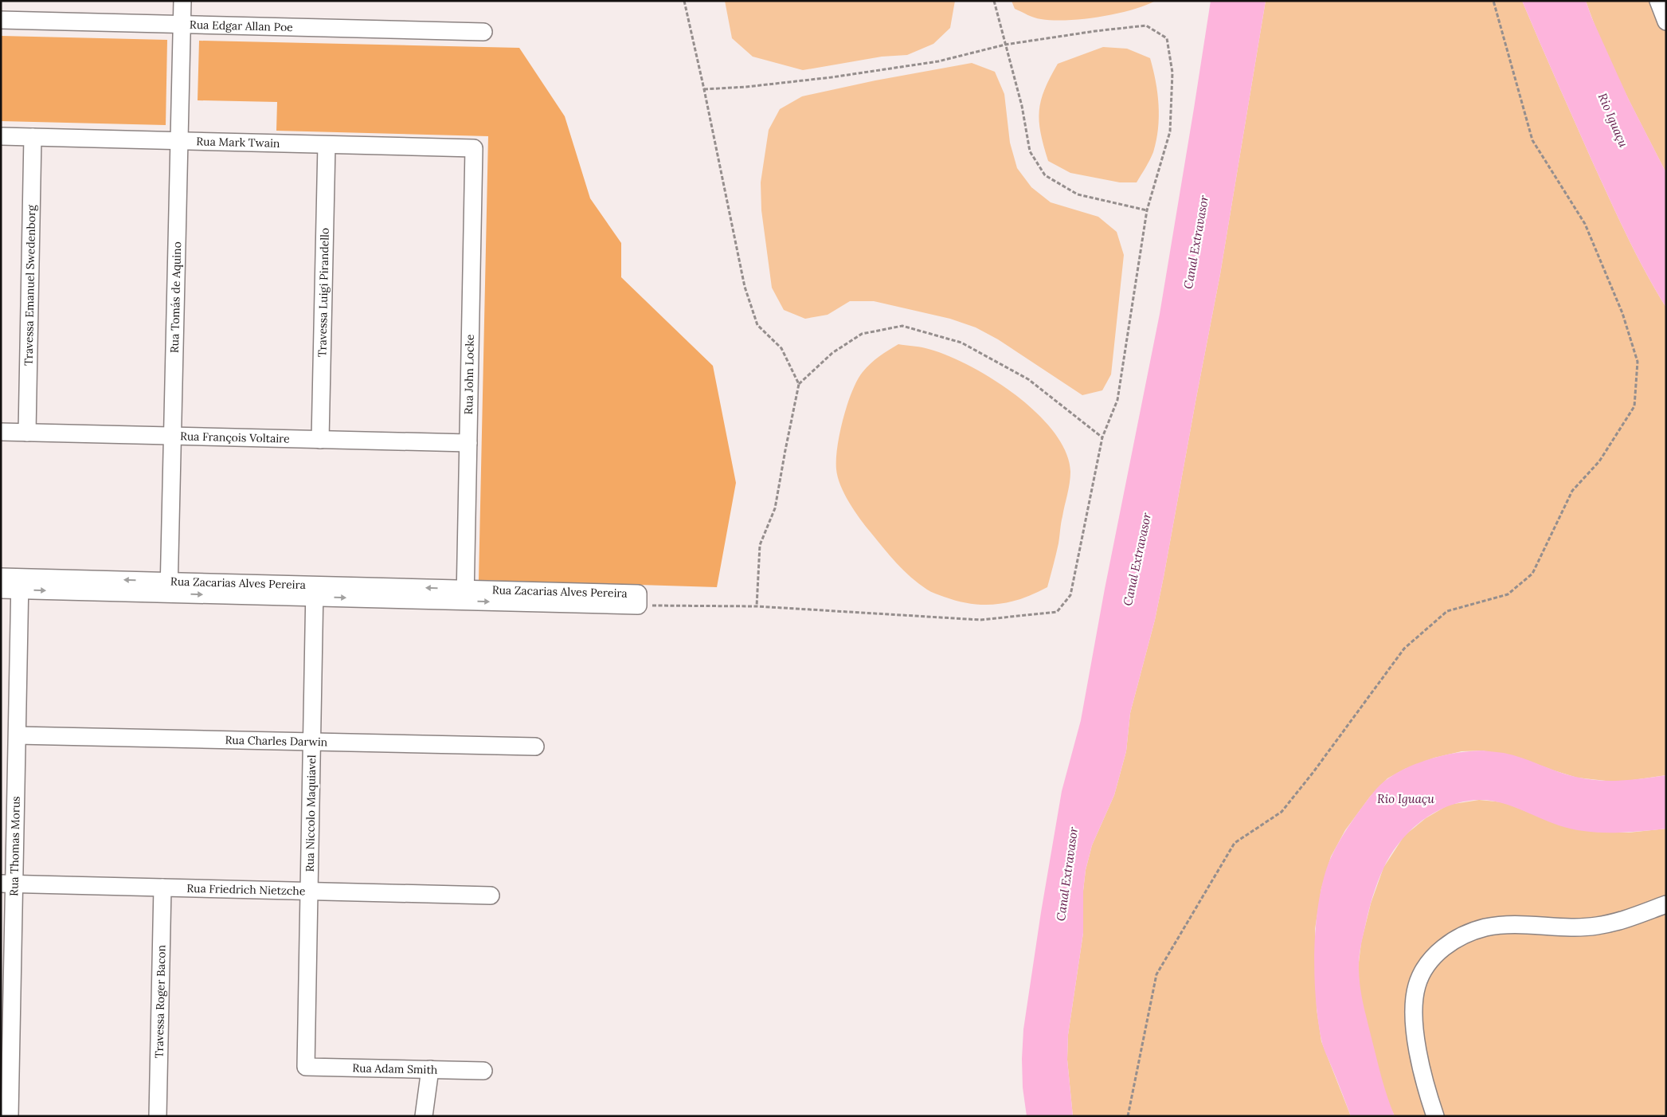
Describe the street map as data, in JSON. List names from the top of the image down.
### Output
{
  "streets": {
    "street": [
      "Rua Edgar Allan Poe",
      "Rua Mark Twain",
      "Travessa Emanuel Swedenborg",
      "Travessa Luigi Pirandello",
      "Rua Tomás de Aquino",
      "Rua John Locke",
      "Rua François Voltaire",
      "Rua Zacarias Alves Pereira",
      "Rua Charles Darwin",
      "Rua Niccolo Maquiavel",
      "Rua Thomas Morus",
      "Rua Friedrich Nietzche",
      "Travessa Roger Bacon",
      "Rua Adam Smith"
    ]
  },
  "crossings": [
    ["Rua Edgar Allan Poe", "Rua Tomás de Aquino"],
    ["Rua Mark Twain", "Travessa Emanuel Swedenborg"],
    ["Rua Mark Twain", "Travessa Luigi Pirandello"],
    ["Rua Mark Twain", "Rua Tomás de Aquino"],
    ["Rua Mark Twain", "Rua John Locke"],
    ["Travessa Emanuel Swedenborg", "Rua François Voltaire"],
    ["Travessa Luigi Pirandello", "Rua François Voltaire"],
    ["Rua Tomás de Aquino", "Rua François Voltaire"],
    ["Rua Tomás de Aquino", "Rua Zacarias Alves Pereira"],
    ["Rua John Locke", "Rua François Voltaire"],
    ["Rua John Locke", "Rua Zacarias Alves Pereira"],
    ["Rua Zacarias Alves Pereira", "Rua Niccolo Maquiavel"],
    ["Rua Zacarias Alves Pereira", "Rua Thomas Morus"],
    ["Rua Charles Darwin", "Rua Niccolo Maquiavel"],
    ["Rua Charles Darwin", "Rua Thomas Morus"],
    ["Rua Niccolo Maquiavel", "Rua Friedrich Nietzche"],
    ["Rua Niccolo Maquiavel", "Rua Adam Smith"],
    ["Rua Thomas Morus", "Rua Friedrich Nietzche"],
    ["Rua Friedrich Nietzche", "Travessa Roger Bacon"]
  ],
  "water": ["Rio Iguaçu", "Canal Extravasor"]
}
